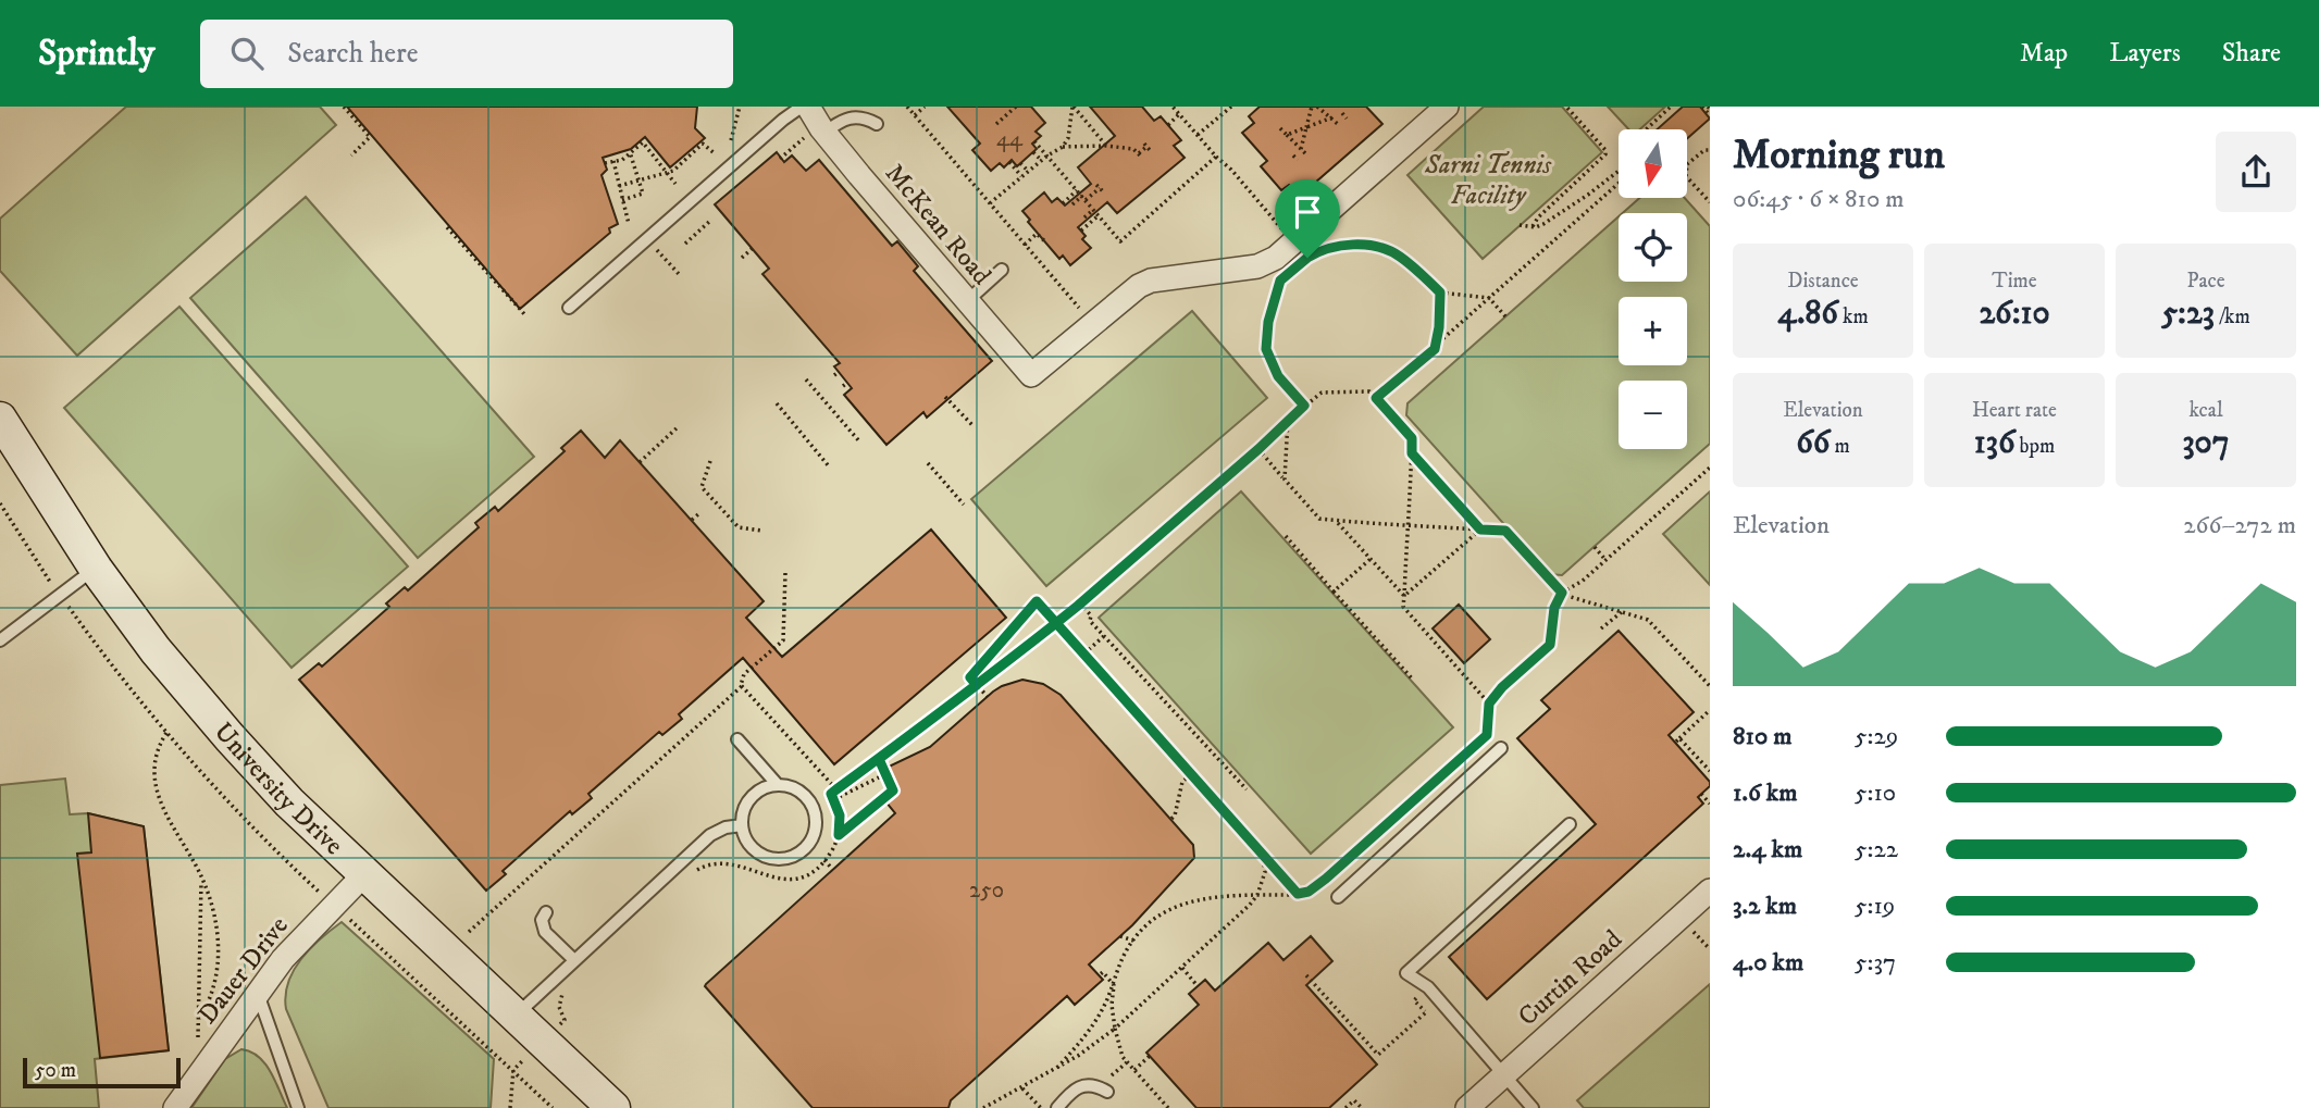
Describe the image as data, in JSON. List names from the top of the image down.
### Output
{
  "streets": {
    "main road": ["University Drive"],
    "street": ["McKean Road", "Dauer Drive", "Curtin Road"]
  },
  "crossings": [
    ["University Drive", "Dauer Drive"]
  ],
  "parks": ["Sarni Tennis Facility"],
  "house_numbers": ["44", "250"],
  "scale_bar": "50 m",
  "north": "bottom",
  "page": {
    "header": "Sprintly",
    "search": "Search here",
    "nav": ["Map", "Layers", "Share"],
    "heading": ["Morning run", "06:45 · 6 × 810 m"],
    "map_buttons": ["+", "−"],
    "stats": [
      ["Distance", "4.86 km"],
      ["Time", "26:10"],
      ["Pace", "5:23 /km"],
      ["Elevation", "66 m"],
      ["Heart rate", "136 bpm"],
      ["kcal", "307"]
    ],
    "chart": ["Elevation", "266–272 m"],
    "list": [
      {
        "name": "810 m",
        "note": "5:29"
      },
      {
        "name": "1.6 km",
        "note": "5:10"
      },
      {
        "name": "2.4 km",
        "note": "5:22"
      },
      {
        "name": "3.2 km",
        "note": "5:19"
      },
      {
        "name": "4.0 km",
        "note": "5:37"
      }
    ],
    "scale": "50 m"
  }
}
